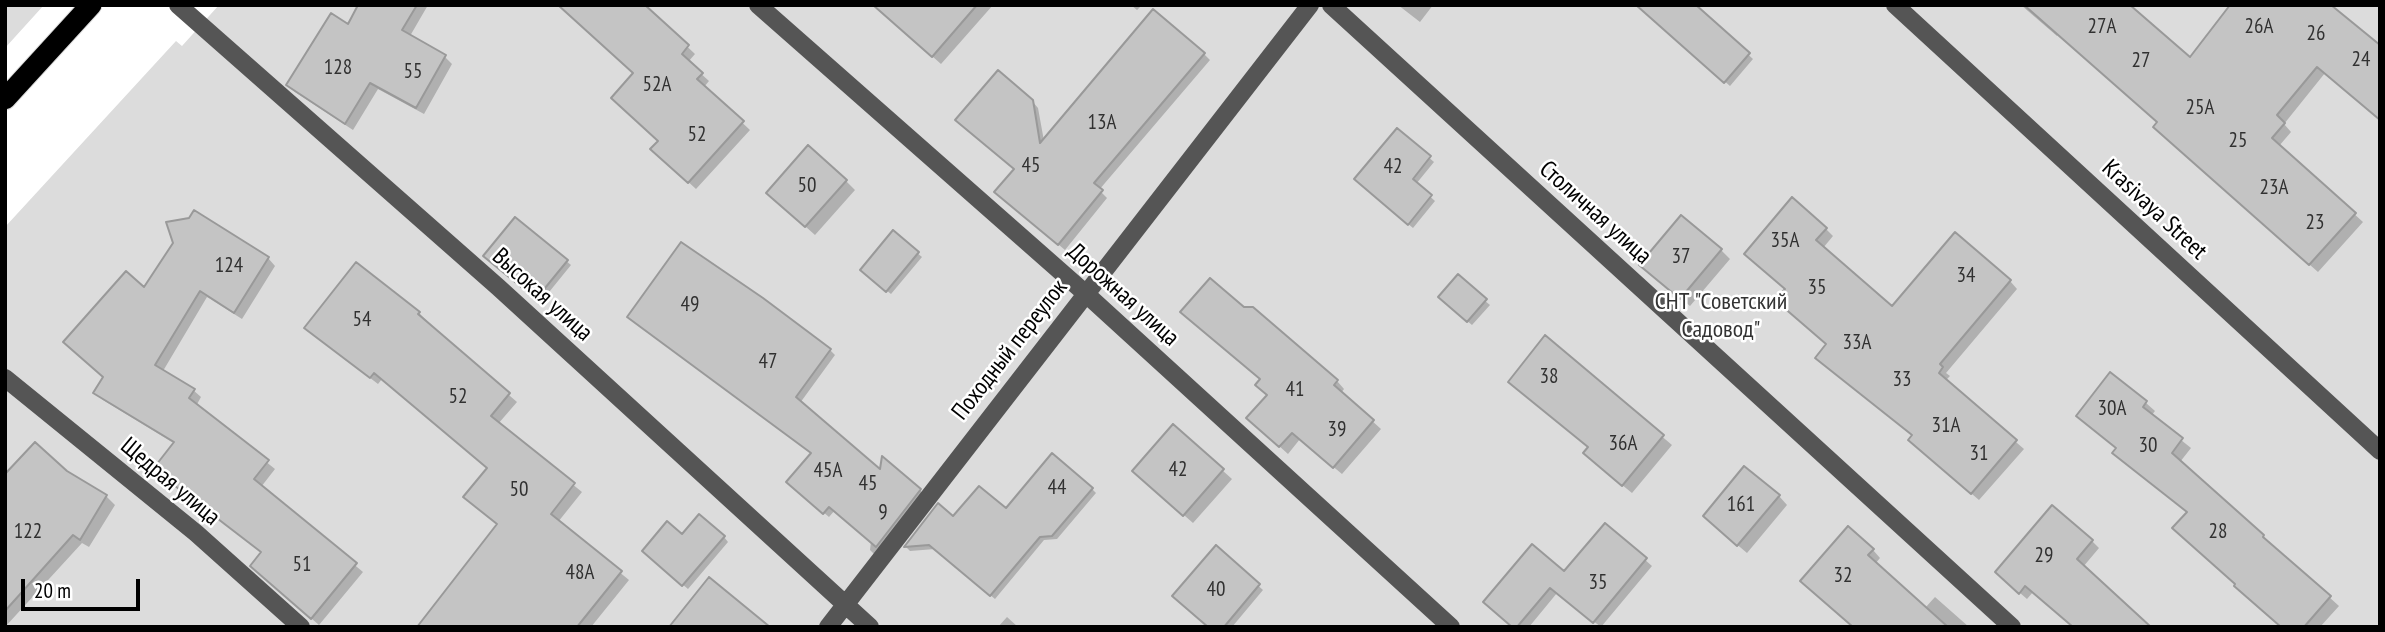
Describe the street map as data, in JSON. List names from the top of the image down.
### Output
{
  "streets": {
    "street": [
      "Krasivaya Street",
      "Столичная улица",
      "Высокая улица",
      "Дорожная улица",
      "Походный переулок",
      "Щедрая улица"
    ]
  },
  "crossings": [
    ["Высокая улица", "Походный переулок"],
    ["Дорожная улица", "Походный переулок"]
  ],
  "parks": ["СНТ \"Советский Садовод\""],
  "house_numbers": [
    "27А",
    "26А",
    "26",
    "24",
    "27",
    "128",
    "55",
    "52А",
    "25А",
    "13А",
    "52",
    "25",
    "45",
    "42",
    "50",
    "23А",
    "23",
    "35А",
    "37",
    "124",
    "34",
    "35",
    "49",
    "54",
    "33А",
    "47",
    "38",
    "33",
    "41",
    "52",
    "30А",
    "31А",
    "39",
    "36А",
    "30",
    "31",
    "42",
    "45А",
    "45",
    "44",
    "50",
    "161",
    "9",
    "122",
    "28",
    "29",
    "51",
    "48А",
    "32",
    "35",
    "40"
  ],
  "scale_bar": "20 m"
}
